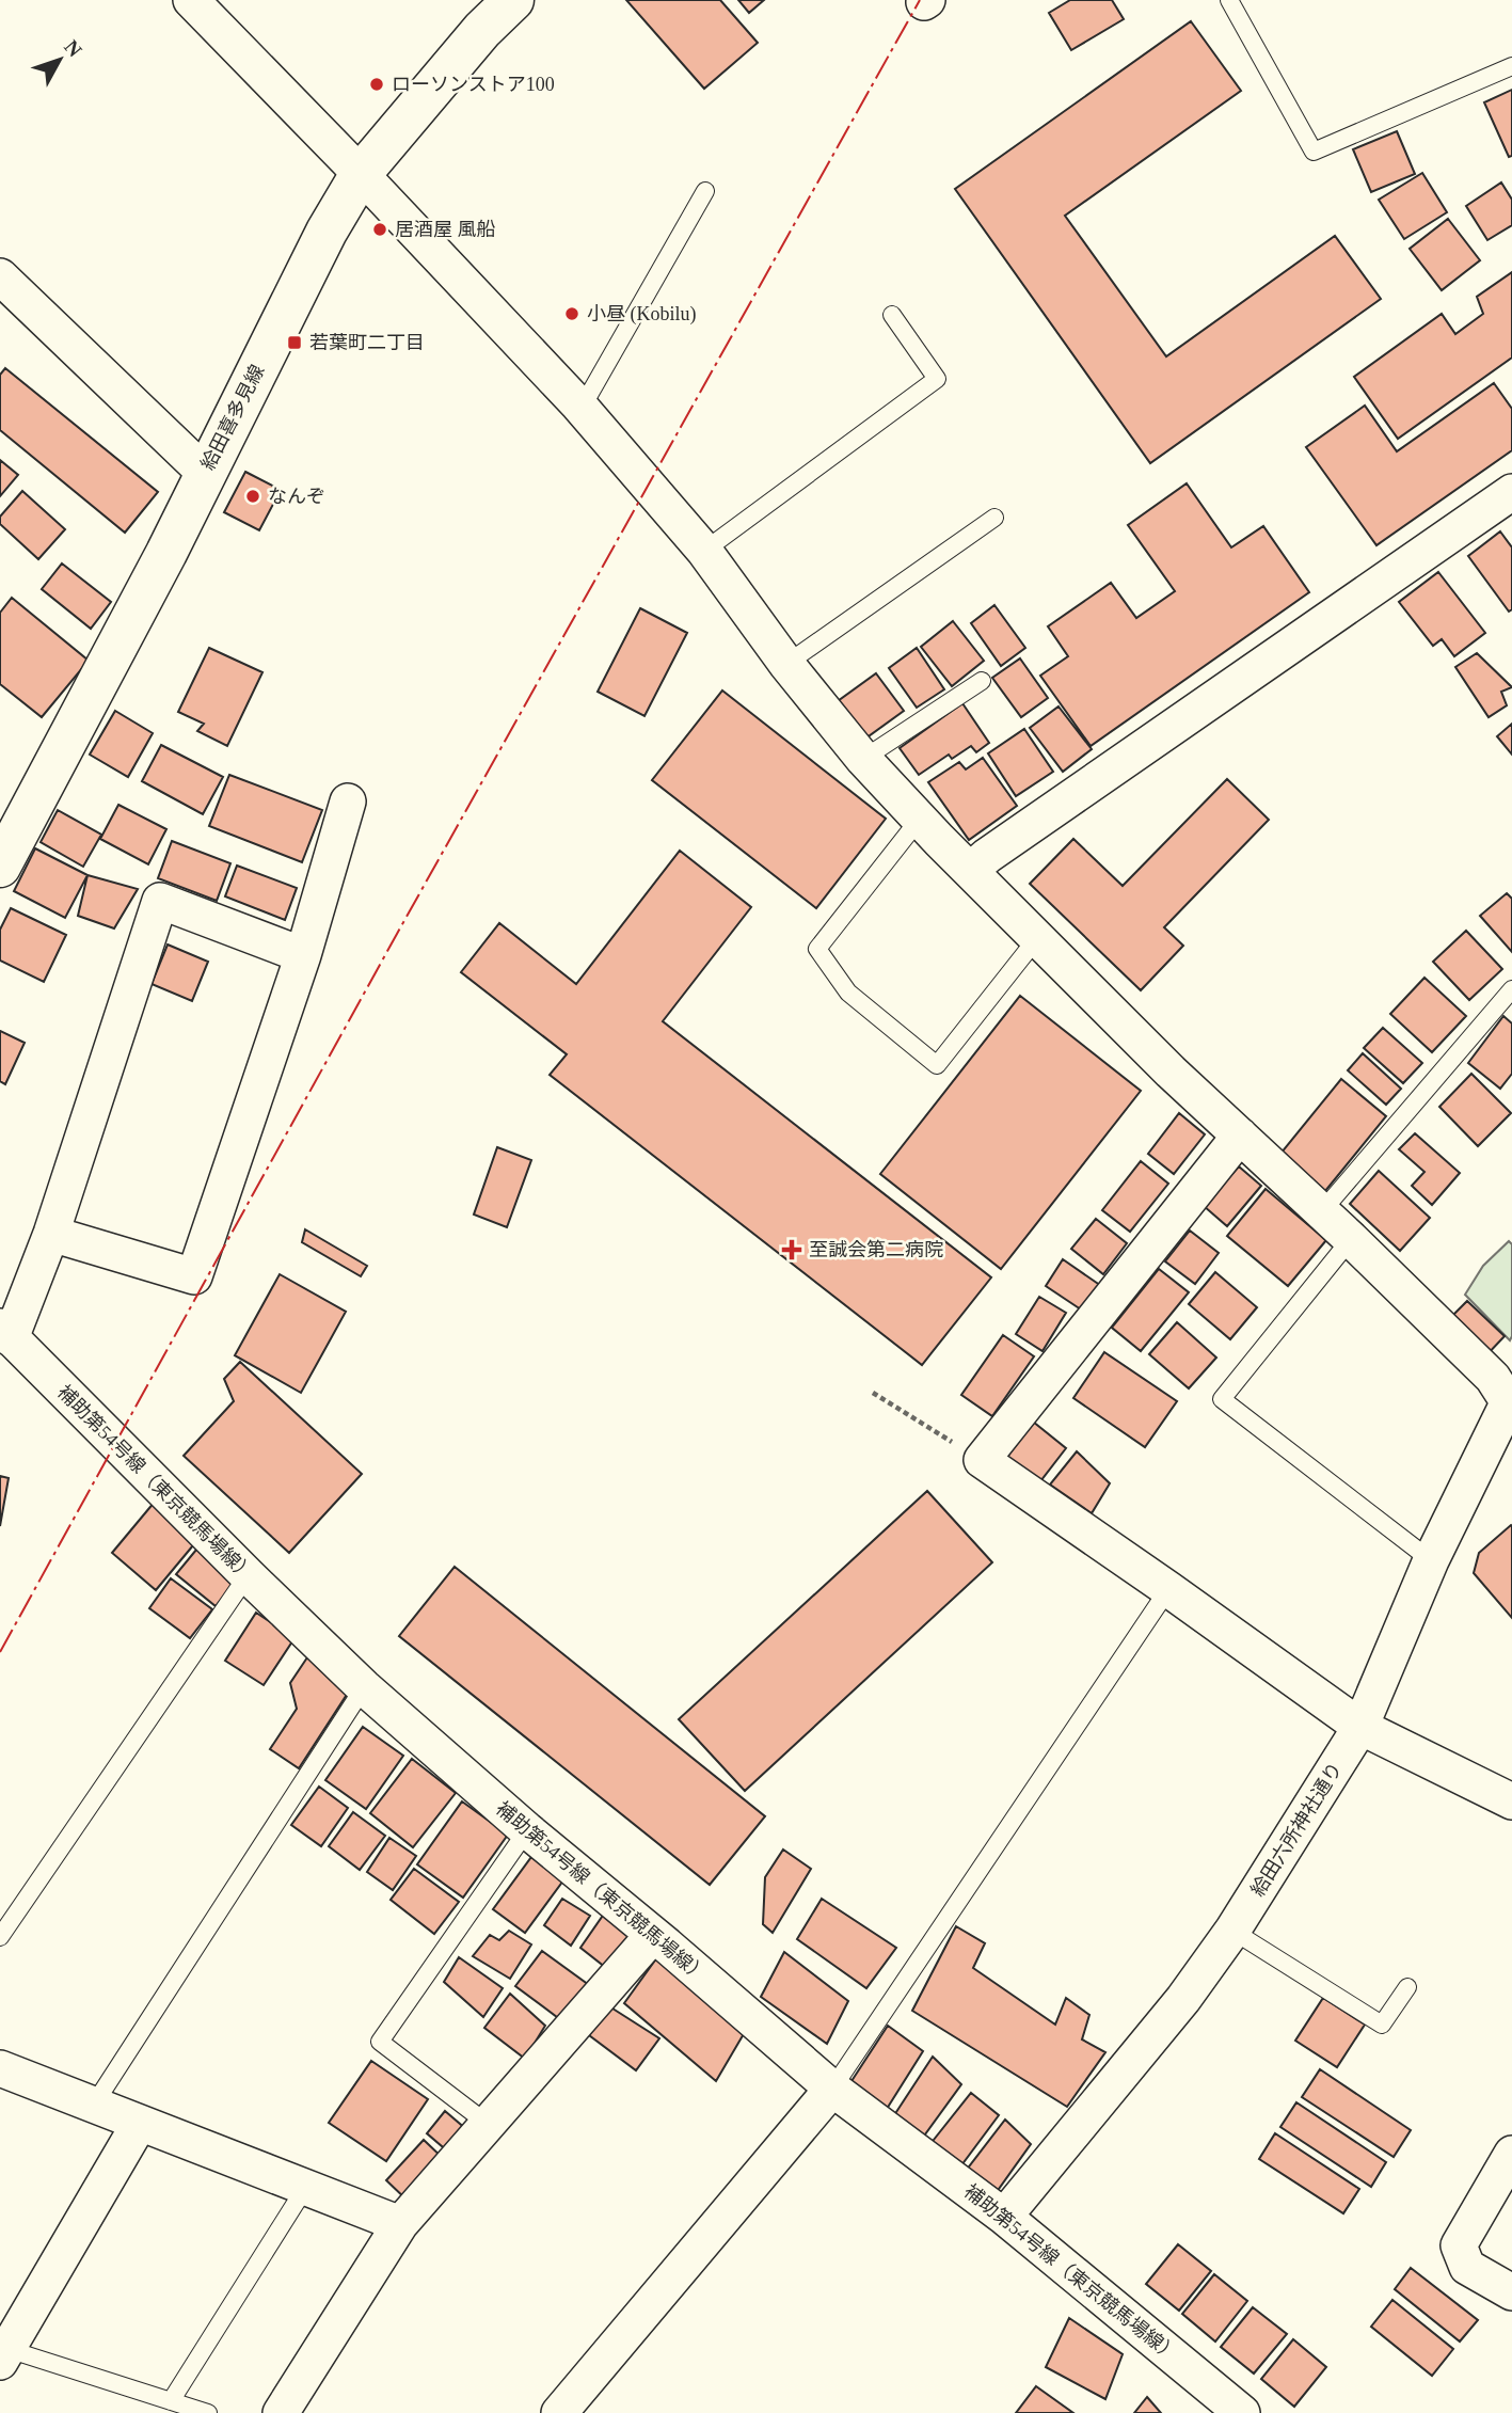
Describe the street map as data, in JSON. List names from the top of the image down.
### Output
{
  "streets": {
    "street": ["給田喜多見線", "補助第54号線（東京競馬場線）", "給田六所神社通り"]
  },
  "crossings": [
    ["補助第54号線（東京競馬場線）", "給田六所神社通り"]
  ],
  "places": {
    "other": [
      "ローソンストア100",
      "居酒屋 風船",
      "小昼 (Kobilu)",
      "なんぞ"
    ],
    "transit": ["若葉町二丁目"],
    "health": ["至誠会第二病院"]
  },
  "north": "top right"
}
